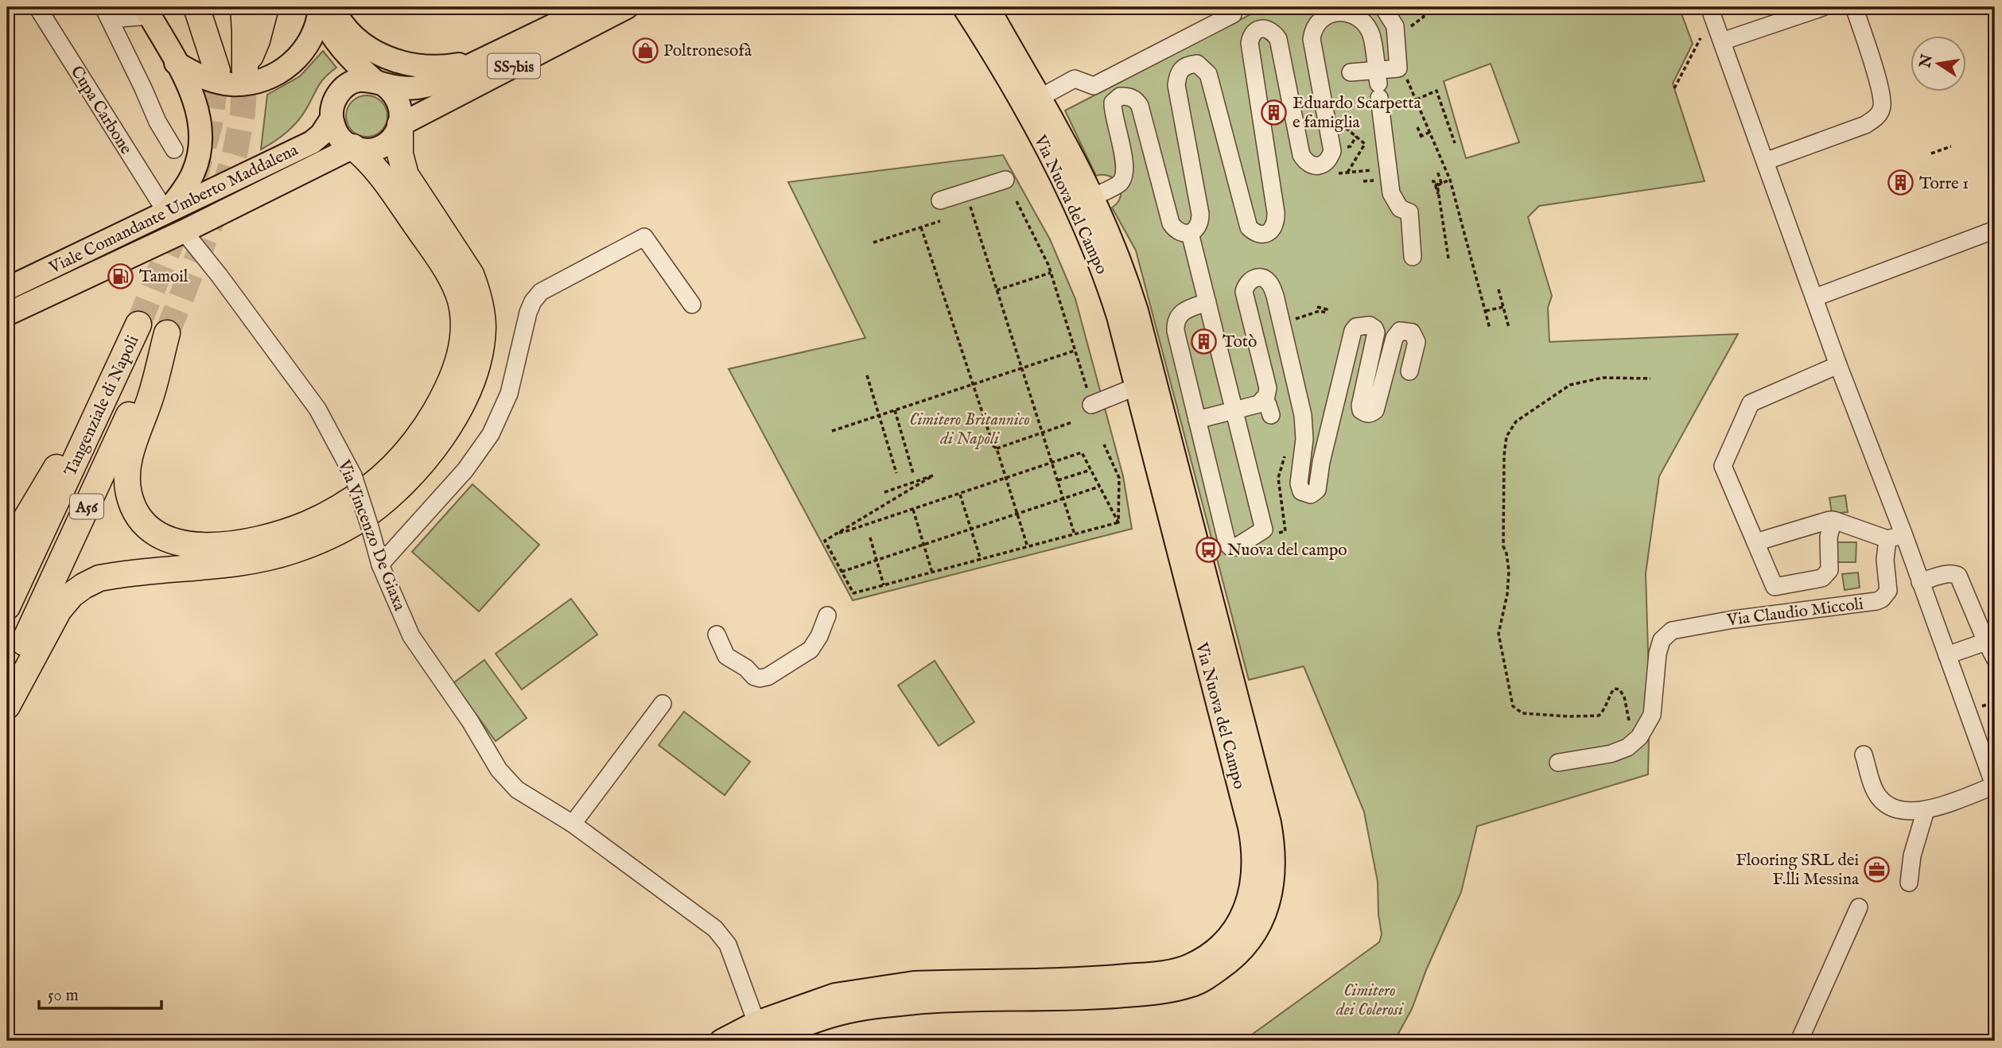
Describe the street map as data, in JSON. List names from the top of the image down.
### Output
{
  "streets": {
    "highway": ["Tangenziale di Napoli", "A56"],
    "main road": ["SS7bis", "Via Nuova del Campo", "Viale Comandante Umberto Maddalena"],
    "street": ["Cupa Carbone", "Via Vincenzo De Giaxa", "Via Claudio Miccoli"]
  },
  "crossings": [
    ["Cupa Carbone", "Viale Comandante Umberto Maddalena"],
    ["Via Nuova del Campo", "Via Vincenzo De Giaxa"],
    ["Viale Comandante Umberto Maddalena", "Tangenziale di Napoli"],
    ["Viale Comandante Umberto Maddalena", "Via Vincenzo De Giaxa"]
  ],
  "parks": ["Cimitero Britannico di Napoli", "Cimitero dei Colerosi"],
  "places": {
    "shop": ["Poltronesofà"],
    "building": ["Eduardo Scarpetta e famiglia", "Torre 1", "Totò"],
    "fuel station": ["Tamoil"],
    "bus stop": ["Nuova del campo"],
    "office": ["Flooring SRL dei F.lli Messina"]
  },
  "scale_bar": "50 m",
  "north": "left"
}
